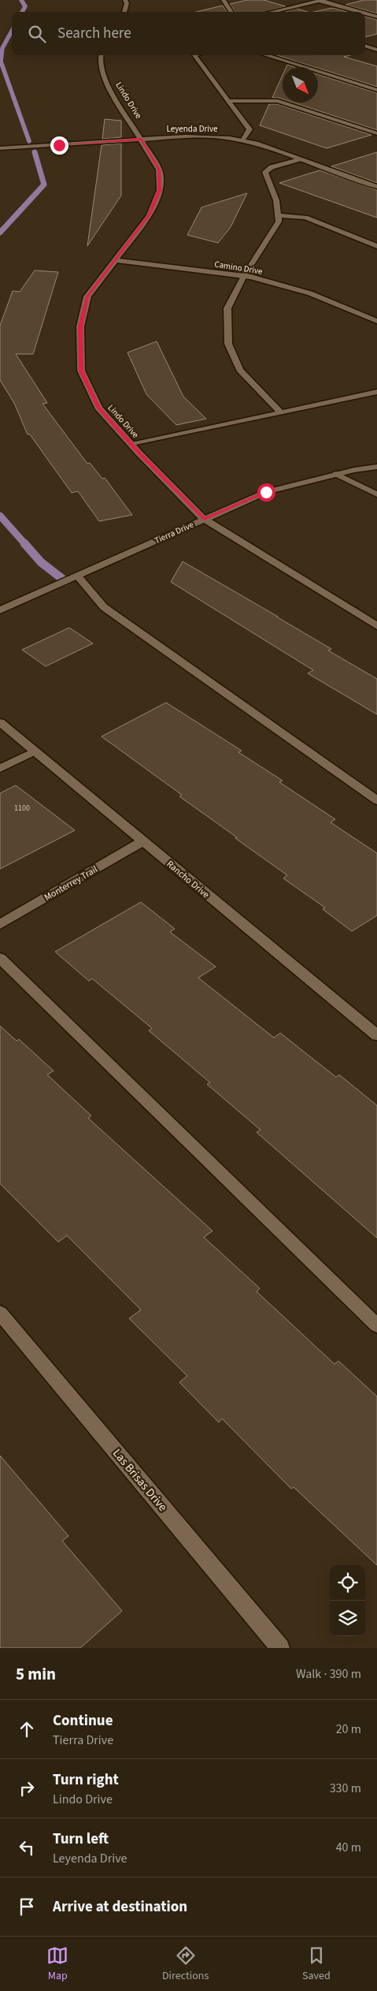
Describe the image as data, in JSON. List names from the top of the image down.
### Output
{
  "streets": {
    "street": [
      "Lindo Drive",
      "Leyenda Drive",
      "Camino Drive",
      "Tierra Drive",
      "Rancho Drive",
      "Monterrey Trail",
      "Las Brisas Drive"
    ]
  },
  "crossings": [
    ["Lindo Drive", "Leyenda Drive"],
    ["Lindo Drive", "Camino Drive"],
    ["Lindo Drive", "Tierra Drive"],
    ["Rancho Drive", "Monterrey Trail"]
  ],
  "house_numbers": ["1100"],
  "north": "bottom right",
  "page": {
    "search": "Search here",
    "heading": ["5 min", "Walk · 390 m"],
    "list": [
      ["Continue", "Tierra Drive", "20 m"],
      ["Turn right", "Lindo Drive", "330 m"],
      ["Turn left", "Leyenda Drive", "40 m"],
      "Arrive at destination"
    ],
    "nav": ["Map", "Directions", "Saved"]
  }
}
